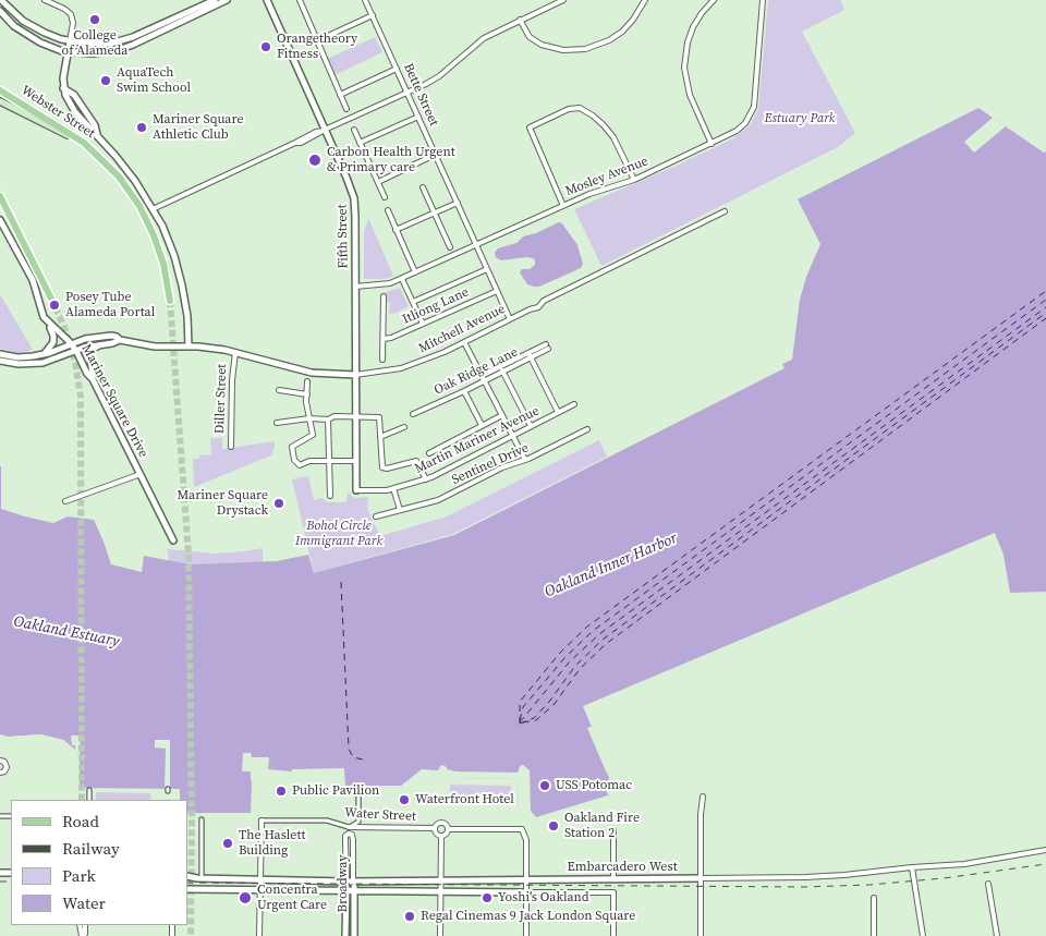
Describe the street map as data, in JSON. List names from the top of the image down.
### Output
{
  "streets": {
    "main road": ["Webster Street"],
    "street": [
      "Bette Street",
      "Mosley Avenue",
      "Fifth Street",
      "Itliong Lane",
      "Mitchell Avenue",
      "Oak Ridge Lane",
      "Diller Street",
      "Mariner Square Drive",
      "Martin Mariner Avenue",
      "Sentinel Drive",
      "Water Street",
      "Embarcadero West",
      "Broadway"
    ]
  },
  "crossings": [
    ["Bette Street", "Mosley Avenue"],
    ["Bette Street", "Itliong Lane"],
    ["Bette Street", "Mitchell Avenue"],
    ["Mosley Avenue", "Fifth Street"],
    ["Fifth Street", "Mitchell Avenue"],
    ["Fifth Street", "Martin Mariner Avenue"],
    ["Mitchell Avenue", "Diller Street"],
    ["Mitchell Avenue", "Mariner Square Drive"],
    ["Water Street", "Broadway"],
    ["Embarcadero West", "Broadway"]
  ],
  "water": ["Oakland Inner Harbor", "Oakland Estuary"],
  "parks": ["Estuary Park", "Bohol Circle Immigrant Park"],
  "places": [
    "College of Alameda",
    "Orangetheory Fitness",
    "AquaTech Swim School",
    "Mariner Square Athletic Club",
    "Carbon Health Urgent & Primary care",
    "Posey Tube Alameda Portal",
    "Mariner Square Drystack",
    "USS Potomac",
    "Public Pavilion",
    "Waterfront Hotel",
    "Oakland Fire Station 2",
    "The Haslett Building",
    "Concentra Urgent Care",
    "Yoshi's Oakland",
    "Regal Cinemas 9 Jack London Square"
  ],
  "legend": [
    "Road",
    "Railway",
    "Park",
    "Water"
  ]
}
